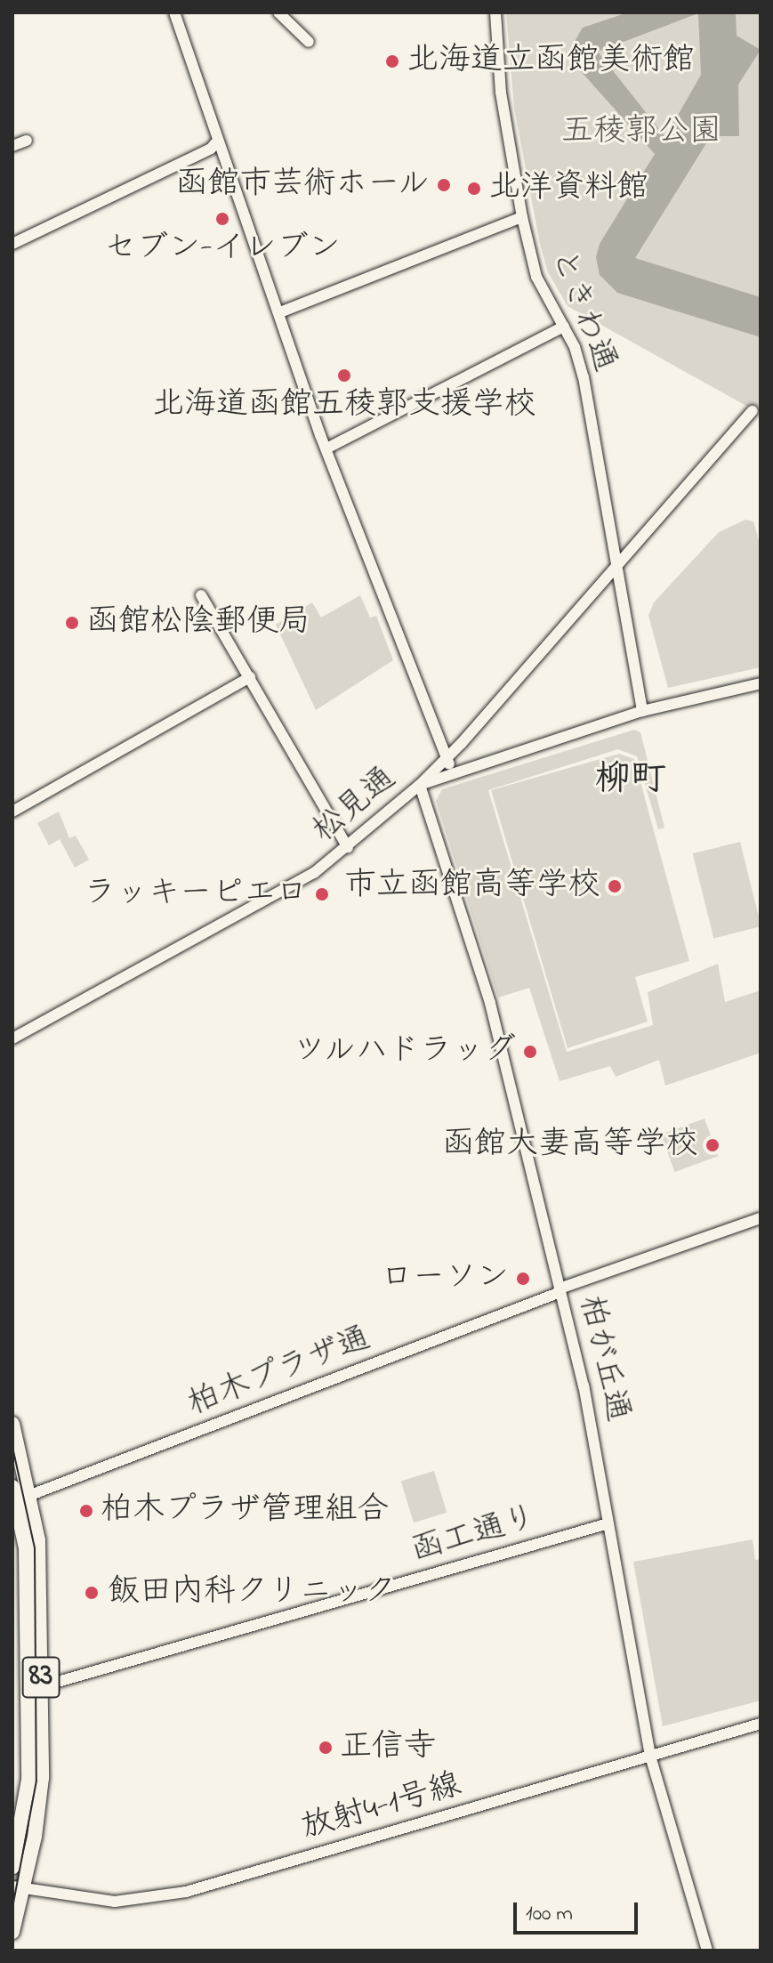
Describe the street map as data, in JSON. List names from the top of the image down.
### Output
{
  "streets": {
    "main road": ["83"],
    "street": [
      "ときわ通",
      "松見通",
      "柏が丘通",
      "柏木プラザ通",
      "函工通り",
      "放射4-1号線"
    ]
  },
  "crossings": [
    ["ときわ通", "松見通"],
    ["松見通", "柏が丘通"],
    ["柏が丘通", "柏木プラザ通"],
    ["柏が丘通", "函工通り"],
    ["柏が丘通", "放射4-1号線"],
    ["柏木プラザ通", "83"],
    ["函工通り", "83"],
    ["83", "放射4-1号線"]
  ],
  "districts": ["柳町"],
  "parks": ["五稜郭公園"],
  "places": [
    "北海道立函館美術館",
    "函館市芸術ホール",
    "北洋資料館",
    "セブン-イレブン",
    "北海道函館五稜郭支援学校",
    "函館松陰郵便局",
    "市立函館高等学校",
    "ラッキーピエロ",
    "ツルハドラッグ",
    "函館大妻高等学校",
    "ローソン",
    "柏木プラザ管理組合",
    "飯田內科クリニック",
    "正信寺"
  ],
  "scale_bar": "100 m"
}
